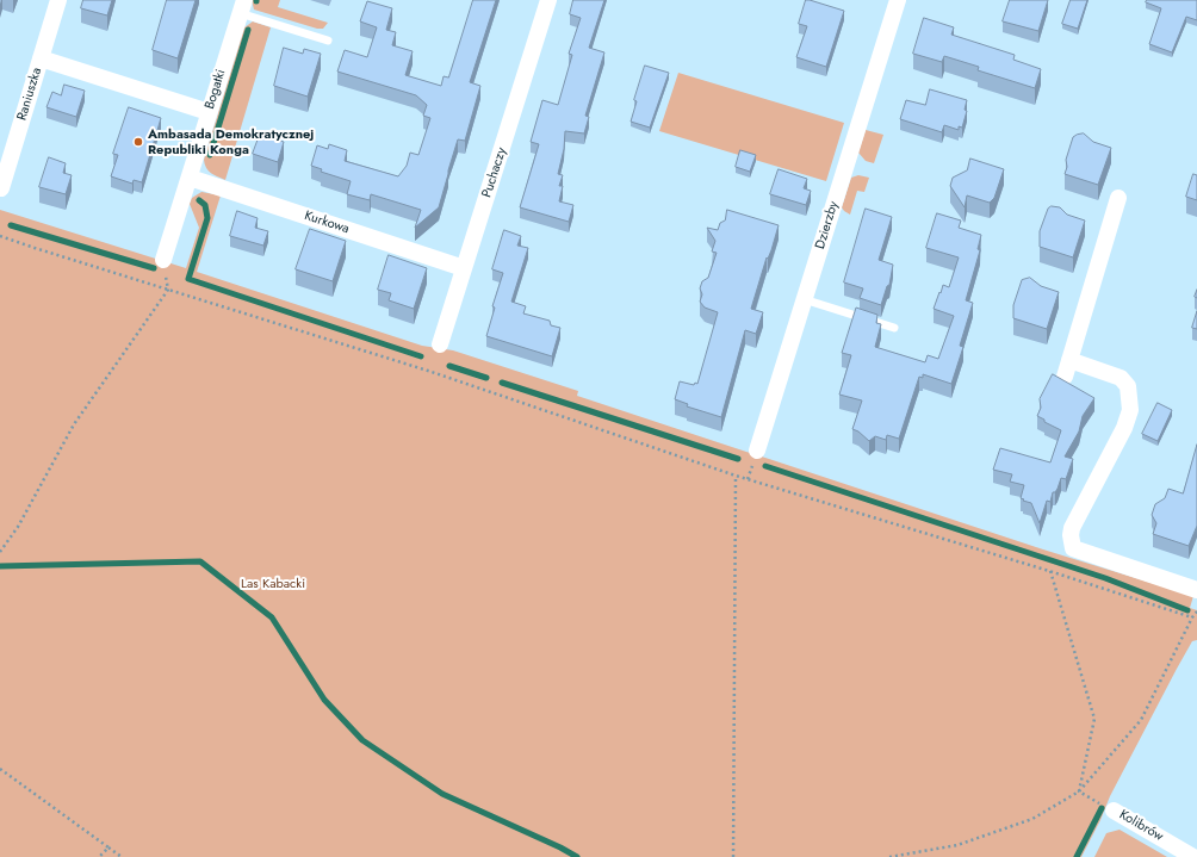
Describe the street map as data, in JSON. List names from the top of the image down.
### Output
{
  "streets": {
    "street": [
      "Bogatki",
      "Raniuszka",
      "Puchaczy",
      "Kurkowa",
      "Dzierzby",
      "Kolibrów"
    ]
  },
  "crossings": [
    ["Bogatki", "Kurkowa"],
    ["Puchaczy", "Kurkowa"]
  ],
  "parks": ["Las Kabacki"],
  "places": ["Ambasada Demokratycznej Republiki Konga"]
}
